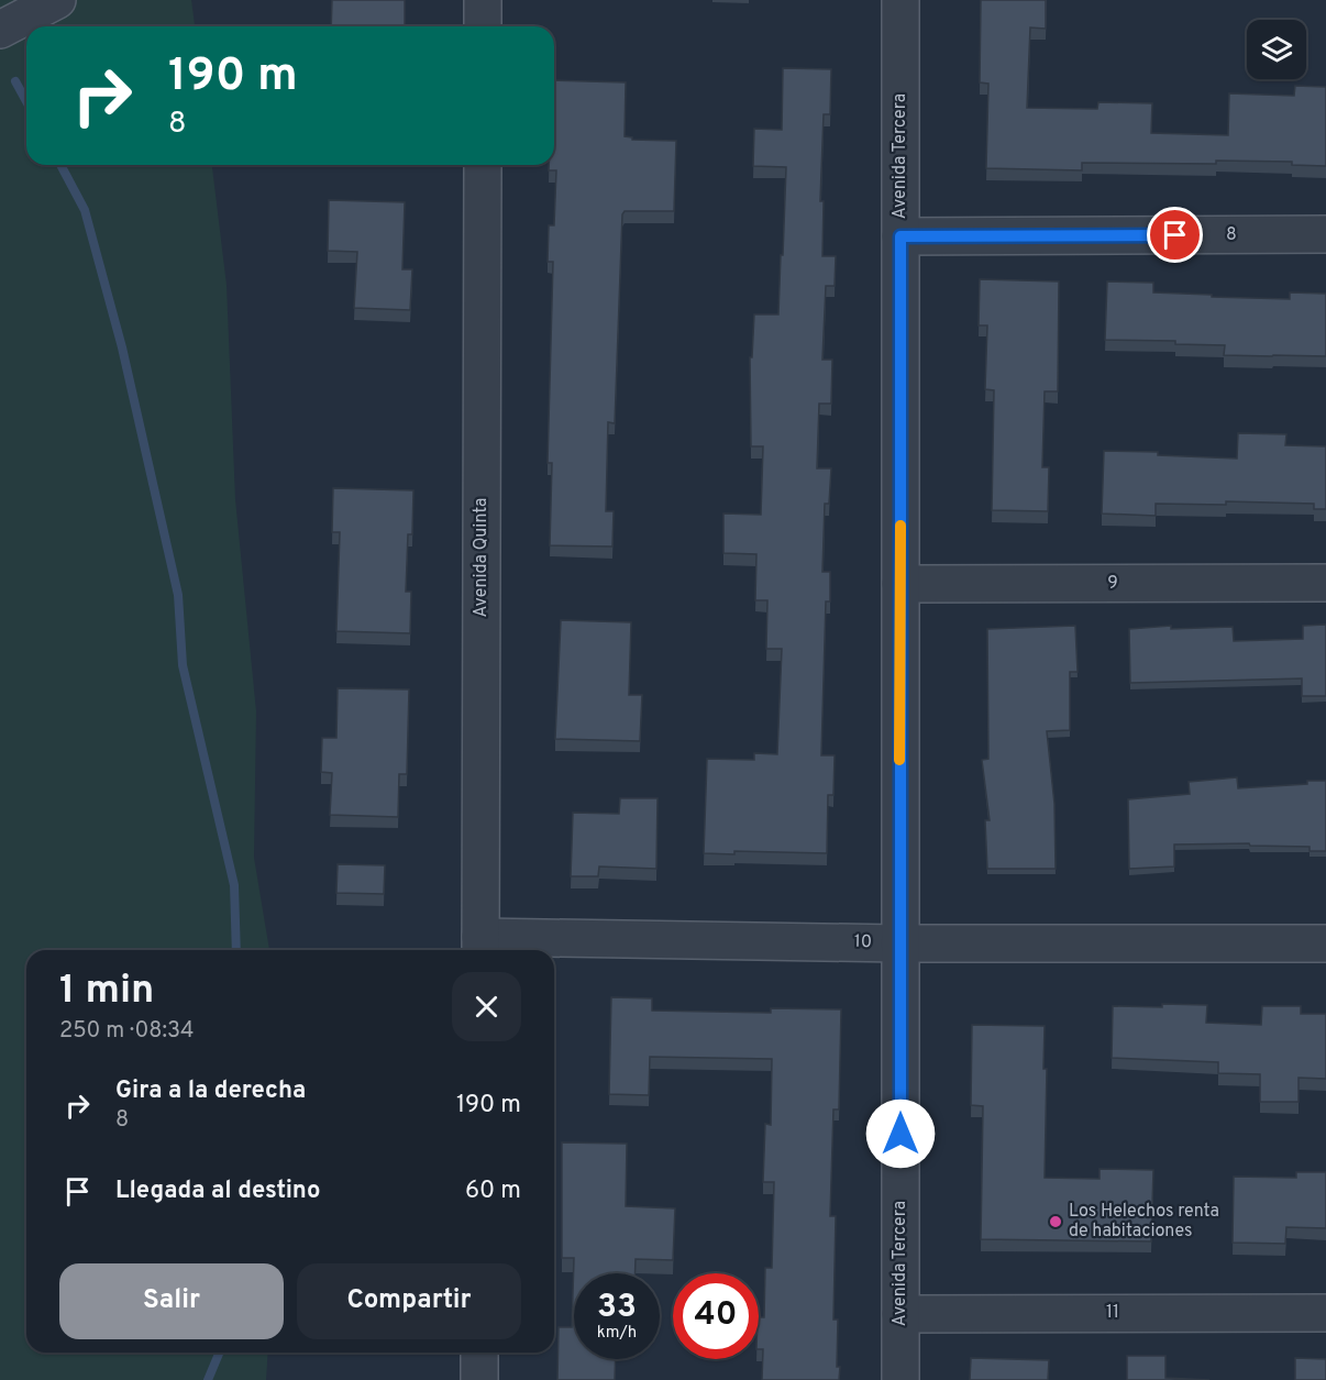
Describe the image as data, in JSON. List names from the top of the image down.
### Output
{
  "streets": {
    "street": [
      "Avenida Tercera",
      "8",
      "Avenida Quinta",
      "9",
      "10",
      "11"
    ]
  },
  "crossings": [
    ["Avenida Tercera", "8"],
    ["Avenida Tercera", "9"],
    ["Avenida Tercera", "10"],
    ["Avenida Tercera", "11"],
    ["Avenida Quinta", "10"]
  ],
  "places": ["Los Helechos renta de habitaciones"],
  "page": {
    "turn": ["190 m", "8"],
    "heading": ["1 min", "250 m · 08:34"],
    "list": [
      {
        "name": "Gira a la derecha",
        "note": "8",
        "value": "190 m"
      },
      {
        "name": "Llegada al destino",
        "value": "60 m"
      }
    ],
    "buttons": ["Salir", "Compartir"],
    "speed": "33 km/h",
    "limit": "40"
  }
}
